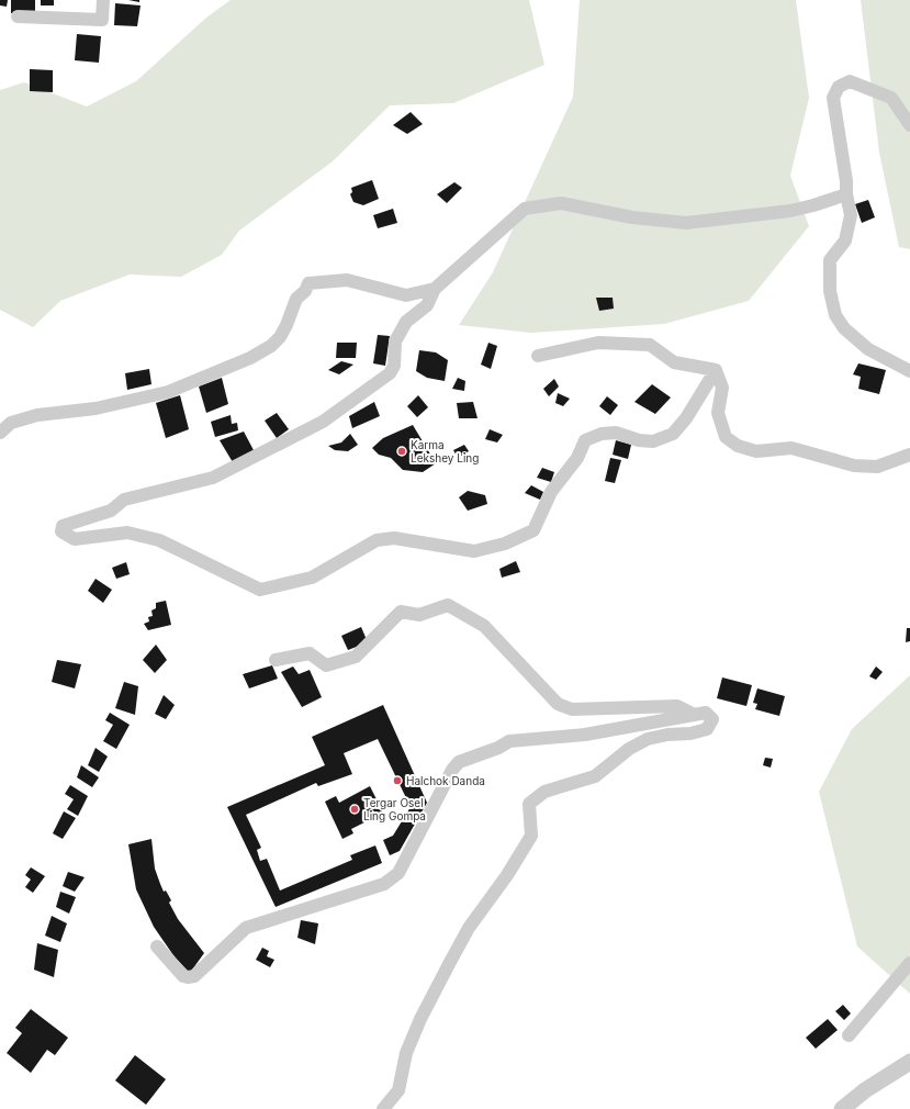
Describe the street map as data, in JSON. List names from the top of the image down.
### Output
{
  "places": ["Karma Lekshey Ling", "Halchok Danda", "Tergar Osel Ling Gompa"]
}
